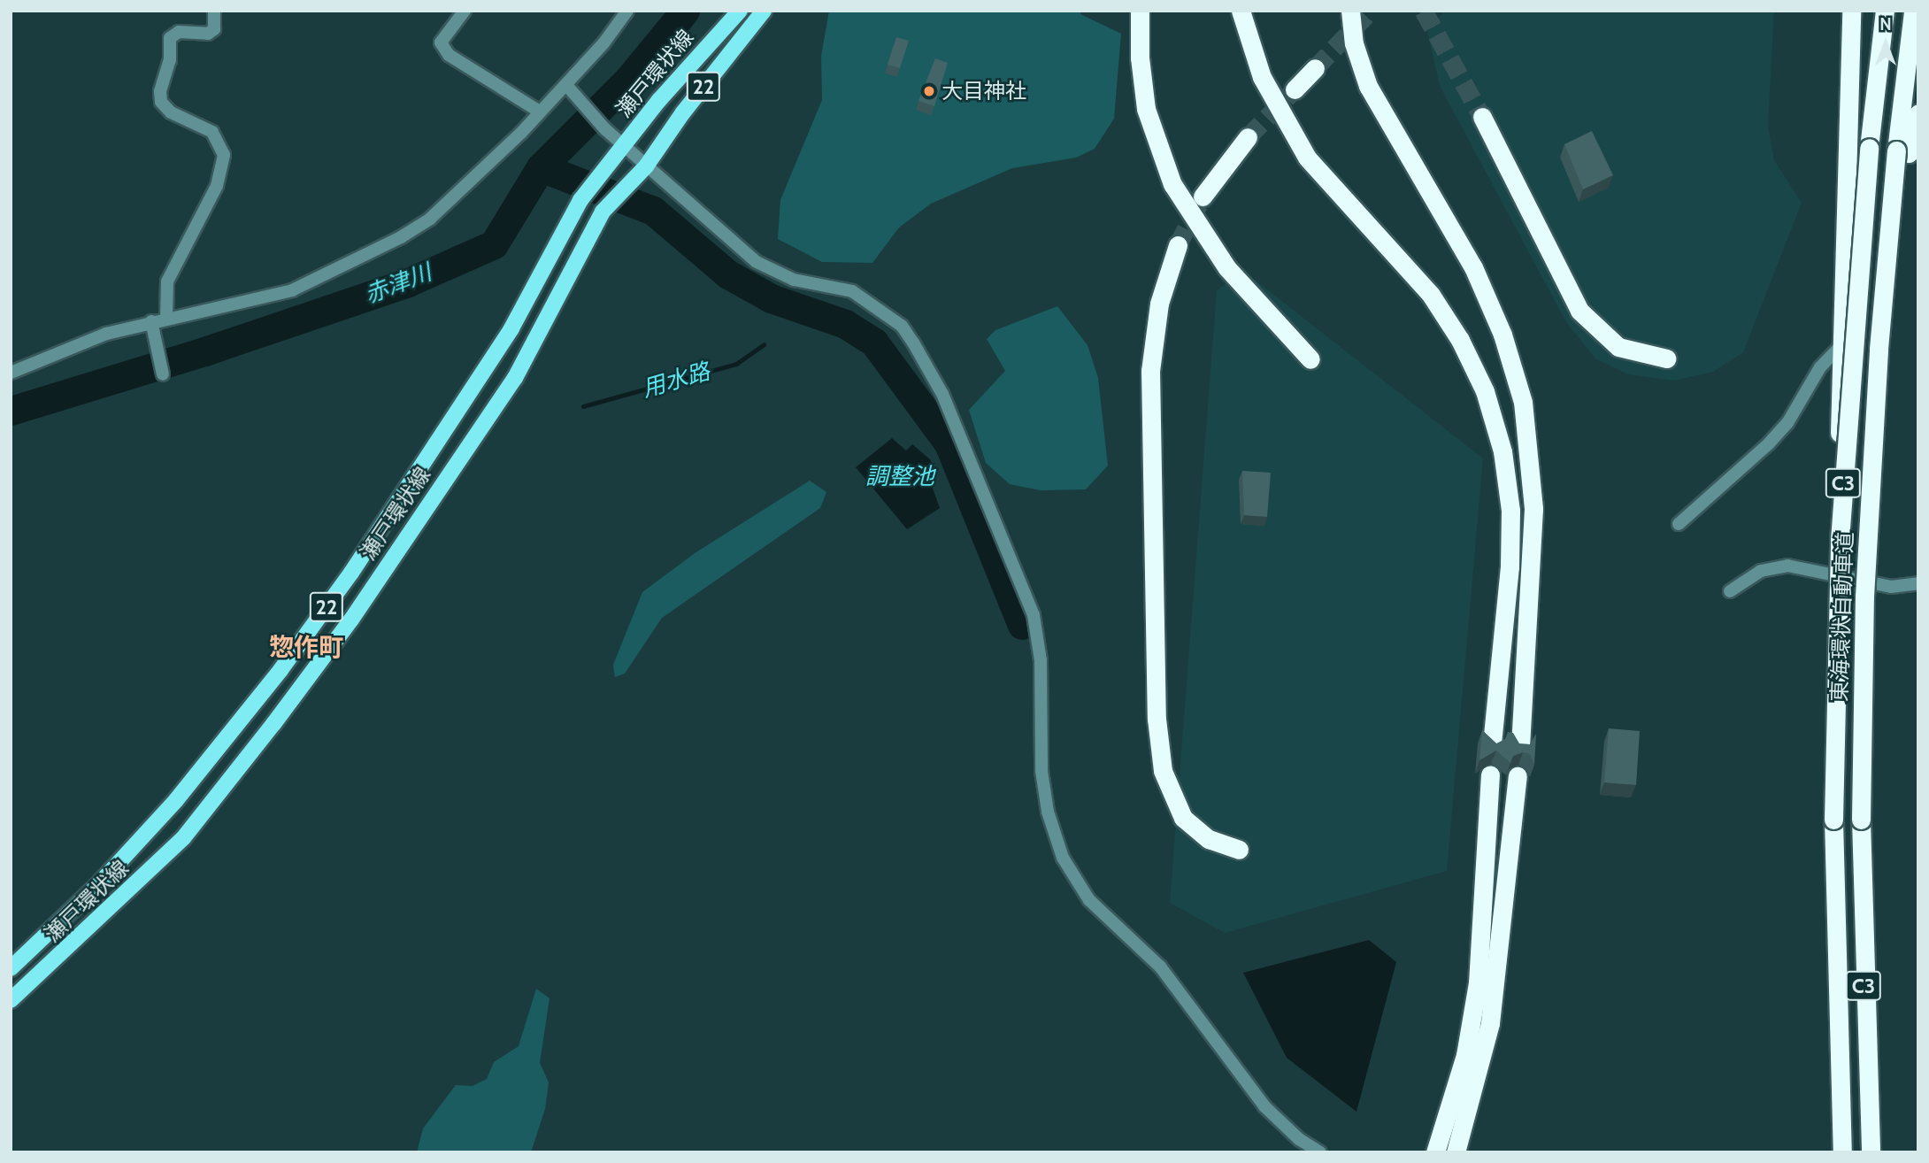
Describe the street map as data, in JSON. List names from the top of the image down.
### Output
{
  "streets": {
    "highway": ["C3", "東海環状自動車道"],
    "main road": ["瀬戸環状線", "22"]
  },
  "districts": ["惣作町"],
  "water": ["赤津川", "用水路", "調整池"],
  "places": ["大目神社"],
  "north": "top"
}
